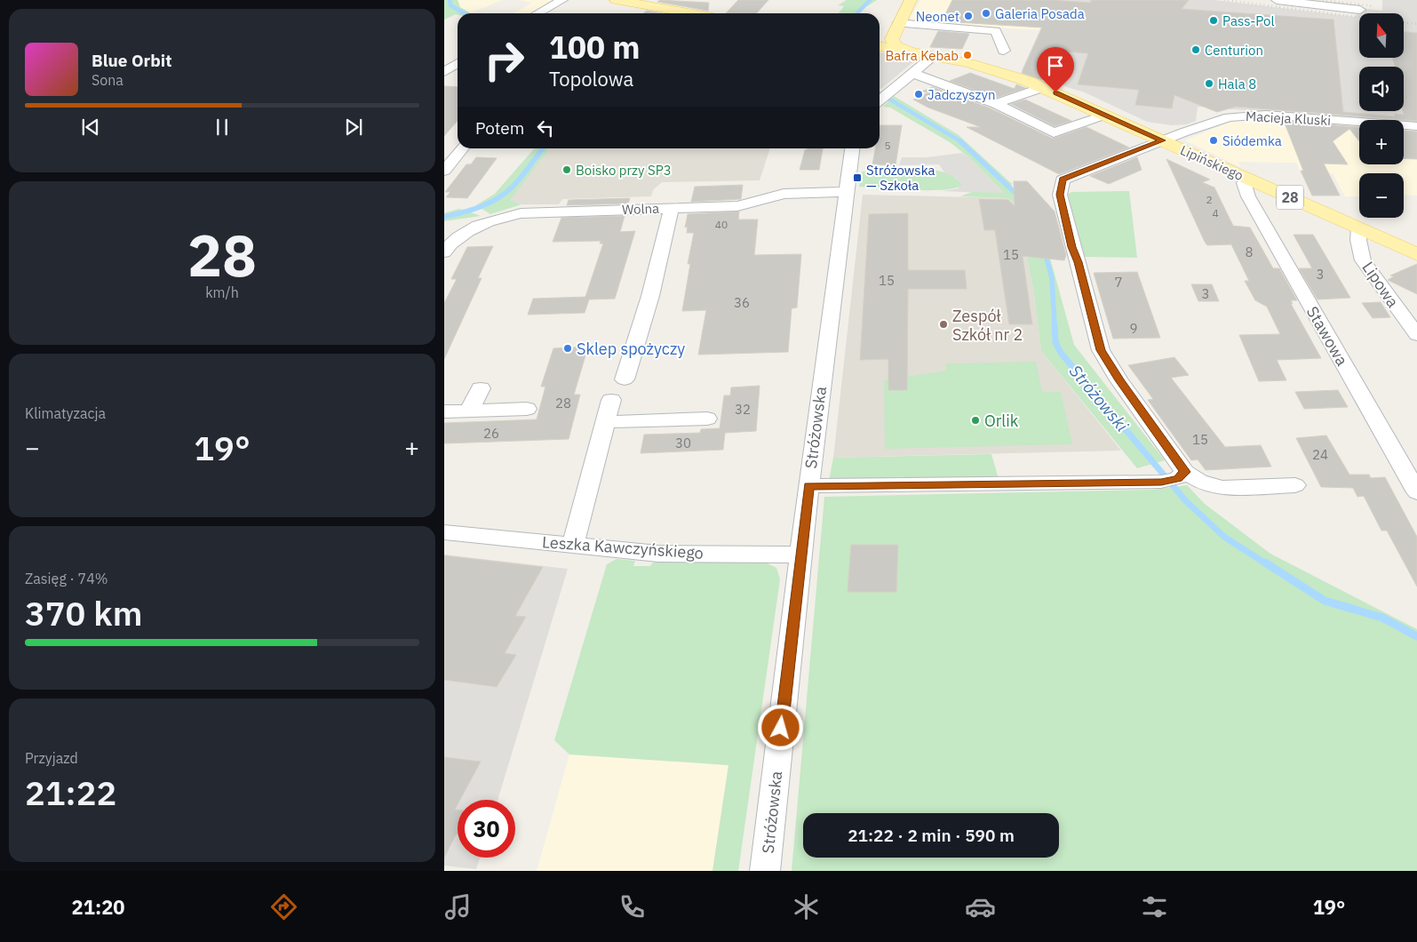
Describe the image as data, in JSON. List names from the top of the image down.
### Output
{
  "streets": {
    "main road": ["Lipińskiego", "28"],
    "street": [
      "Macieja Kluski",
      "Wolna",
      "Lipowa",
      "Stawowa",
      "Stróżowska",
      "Leszka Kawczyńskiego"
    ]
  },
  "crossings": [
    ["Macieja Kluski", "Lipińskiego"],
    ["Lipińskiego", "28"],
    ["Lipińskiego", "Lipowa"],
    ["Lipińskiego", "Stawowa"],
    ["Wolna", "Stróżowska"],
    ["Stróżowska", "Leszka Kawczyńskiego"]
  ],
  "water": ["Stróżowski"],
  "places": {
    "other": [
      "Galeria Posada",
      "Neonet",
      "Pass-Pol",
      "Centurion",
      "Bafra Kebab",
      "Hala 8",
      "Jadczyszyn",
      "Siódemka",
      "Boisko przy SP3",
      "Zespół Szkół nr 2",
      "Sklep spożyczy",
      "Orlik"
    ],
    "transit": ["Stróżowska — Szkoła"]
  },
  "house_numbers": [
    "5",
    "2",
    "4",
    "40",
    "8",
    "15",
    "3",
    "15",
    "7",
    "3",
    "36",
    "9",
    "28",
    "32",
    "26",
    "15",
    "30",
    "24"
  ],
  "north": "top",
  "page": {
    "map_buttons": ["+", "−"],
    "turn": ["100 m", "Topolowa"],
    "song": ["Blue Orbit", "Sona"],
    "then": "Potem",
    "tile": [
      ["28", "km/h"],
      "Klimatyzacja",
      ["Zasięg · 74%", "370 km"],
      ["Przyjazd", "21:22"]
    ],
    "heat": ["−", "19°", "+"],
    "limit": "30",
    "trip": "21:22 · 2 min · 590 m",
    "tabs": ["21:20", "19°"]
  }
}
